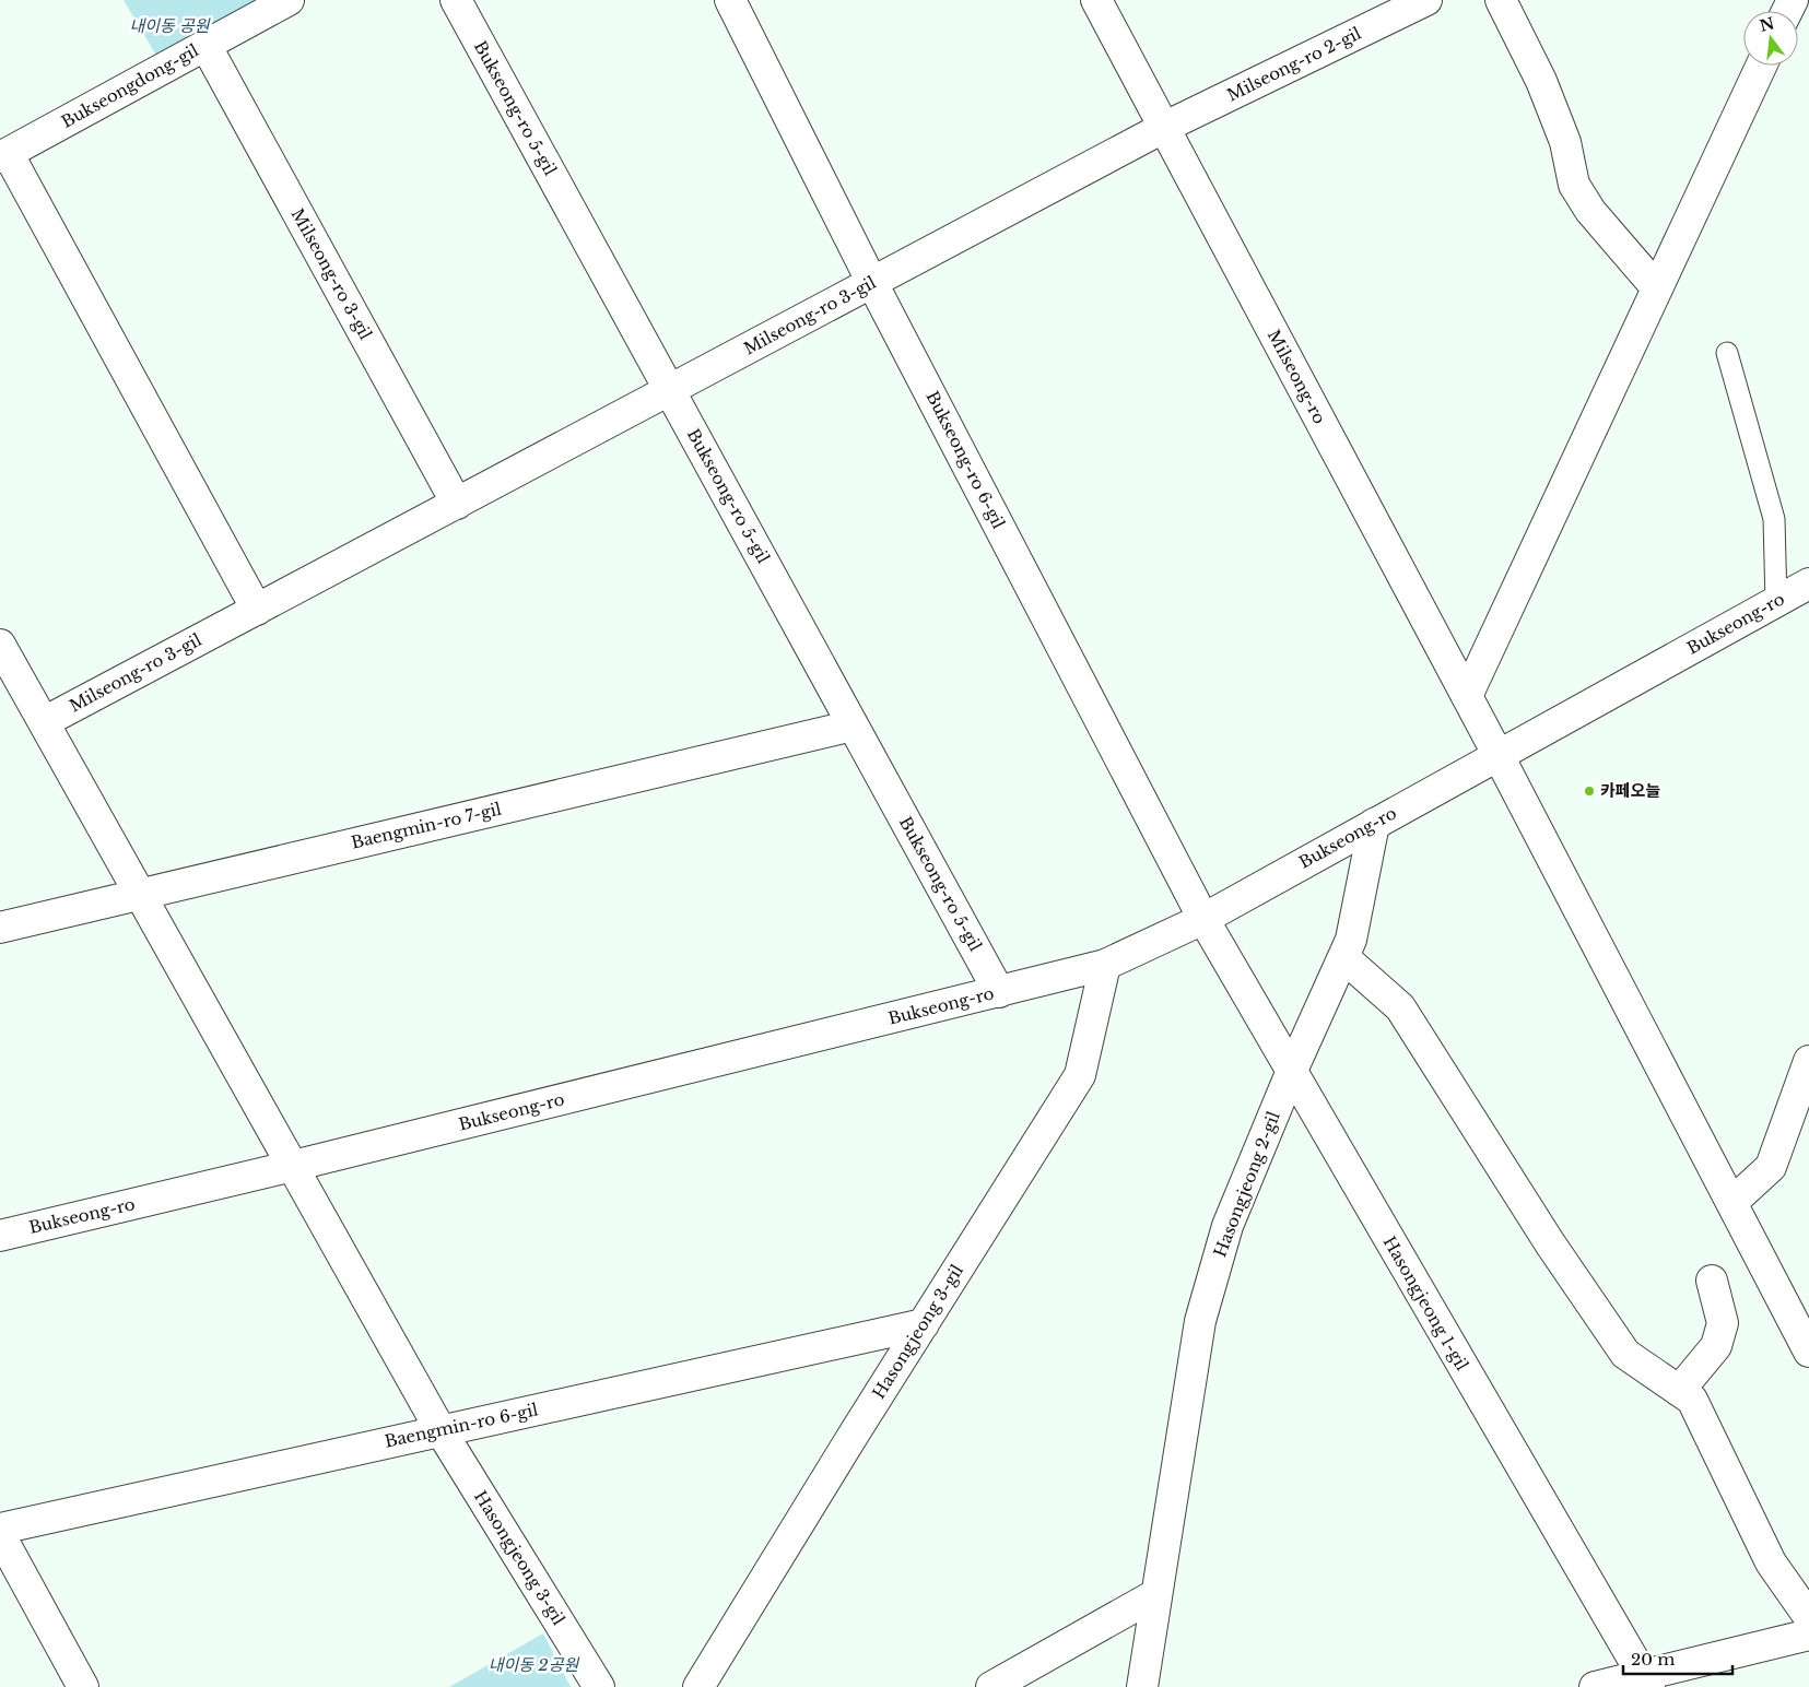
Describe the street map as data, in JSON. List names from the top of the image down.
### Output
{
  "streets": {
    "street": [
      "Milseong-ro 2-gil",
      "Bukseongdong-gil",
      "Bukseong-ro 5-gil",
      "Milseong-ro 3-gil",
      "Milseong-ro",
      "Bukseong-ro 6-gil",
      "Bukseong-ro",
      "Baengmin-ro 7-gil",
      "Hasongjeong 2-gil",
      "Hasongjeong 1-gil",
      "Hasongjeong 3-gil",
      "Baengmin-ro 6-gil"
    ]
  },
  "crossings": [
    ["Milseong-ro 2-gil", "Milseong-ro 3-gil"],
    ["Milseong-ro 2-gil", "Milseong-ro"],
    ["Bukseongdong-gil", "Milseong-ro 3-gil"],
    ["Bukseong-ro 5-gil", "Milseong-ro 3-gil"],
    ["Bukseong-ro 5-gil", "Bukseong-ro"],
    ["Bukseong-ro 5-gil", "Baengmin-ro 7-gil"],
    ["Milseong-ro 3-gil", "Milseong-ro"],
    ["Milseong-ro 3-gil", "Bukseong-ro 6-gil"],
    ["Milseong-ro 3-gil", "Hasongjeong 3-gil"],
    ["Milseong-ro", "Bukseong-ro"],
    ["Bukseong-ro 6-gil", "Bukseong-ro"],
    ["Bukseong-ro 6-gil", "Hasongjeong 1-gil"],
    ["Bukseong-ro", "Hasongjeong 2-gil"],
    ["Bukseong-ro", "Hasongjeong 1-gil"],
    ["Bukseong-ro", "Hasongjeong 3-gil"],
    ["Baengmin-ro 7-gil", "Hasongjeong 3-gil"],
    ["Hasongjeong 2-gil", "Hasongjeong 1-gil"],
    ["Hasongjeong 3-gil", "Baengmin-ro 6-gil"]
  ],
  "parks": ["내이동 공원", "내이동 2공원"],
  "places": ["카페오늘"],
  "scale_bar": "20 m",
  "north": "top"
}
